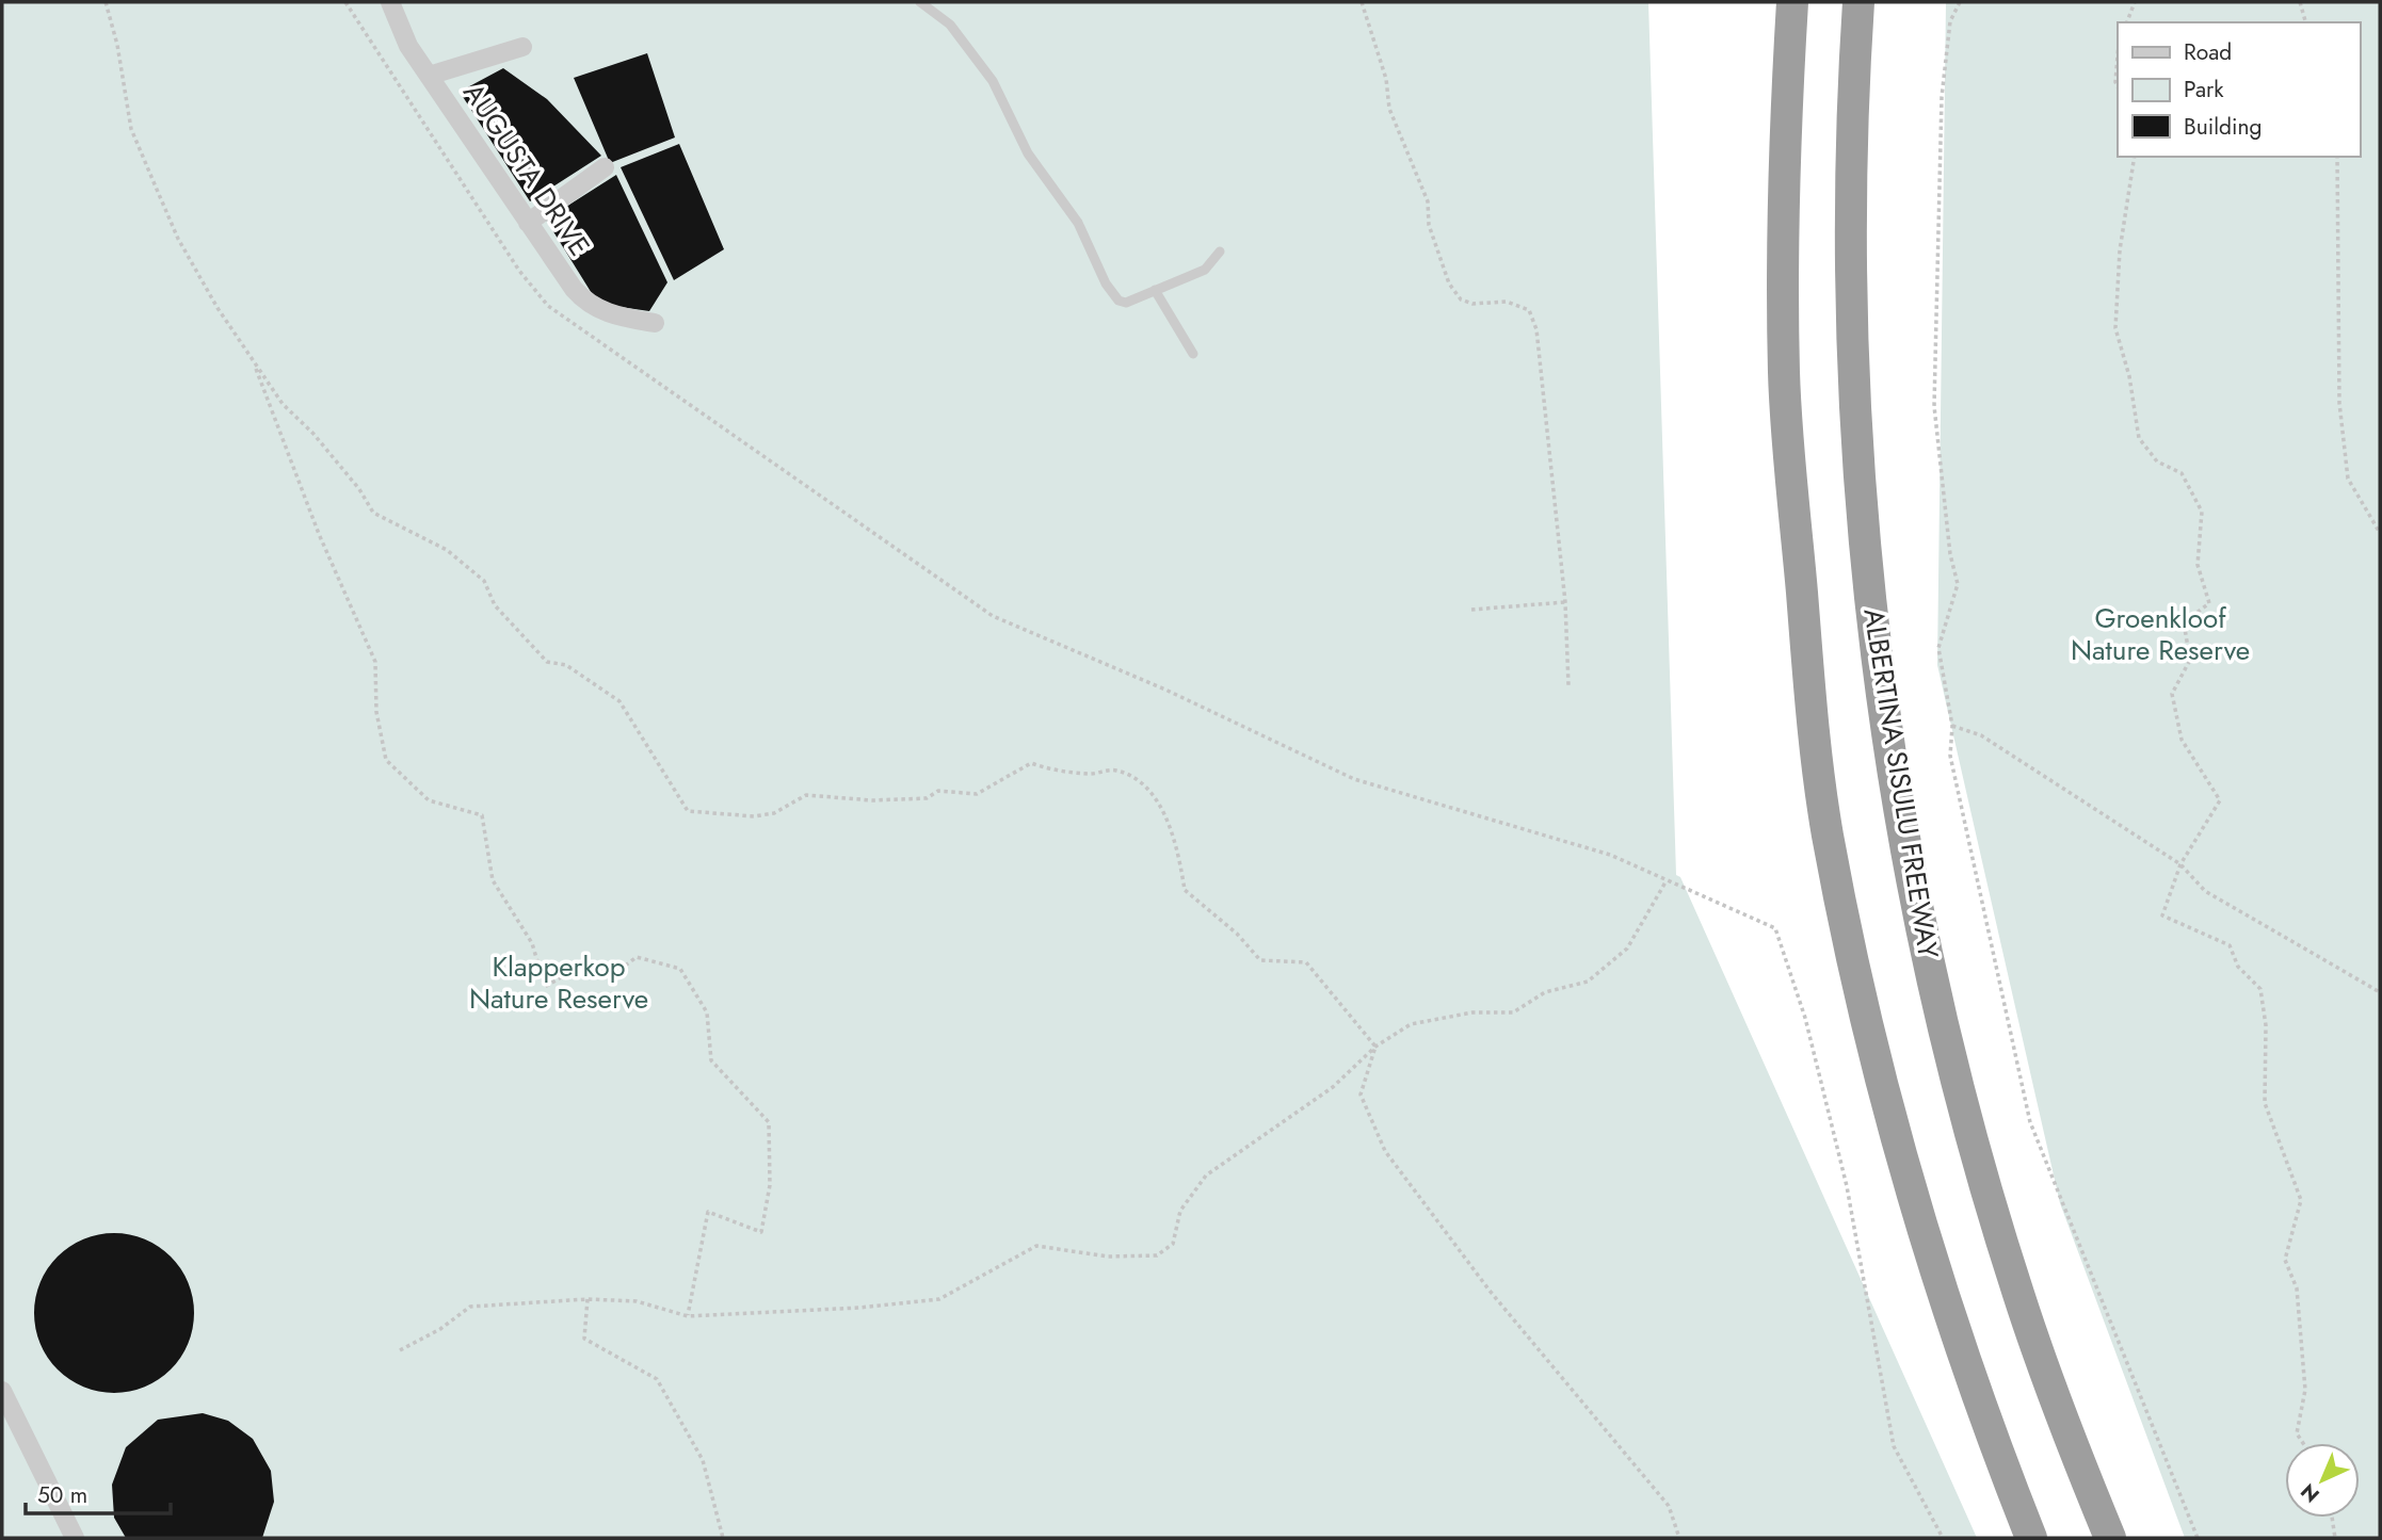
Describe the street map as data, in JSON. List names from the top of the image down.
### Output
{
  "streets": {
    "highway": ["ALBERTINA SISULU FREEWAY"],
    "street": ["AUGUSTA DRIVE"]
  },
  "parks": ["Groenkloof Nature Reserve", "Klapperkop Nature Reserve"],
  "legend": ["Road", "Park", "Building"],
  "scale_bar": "50 m",
  "north": "bottom left"
}
